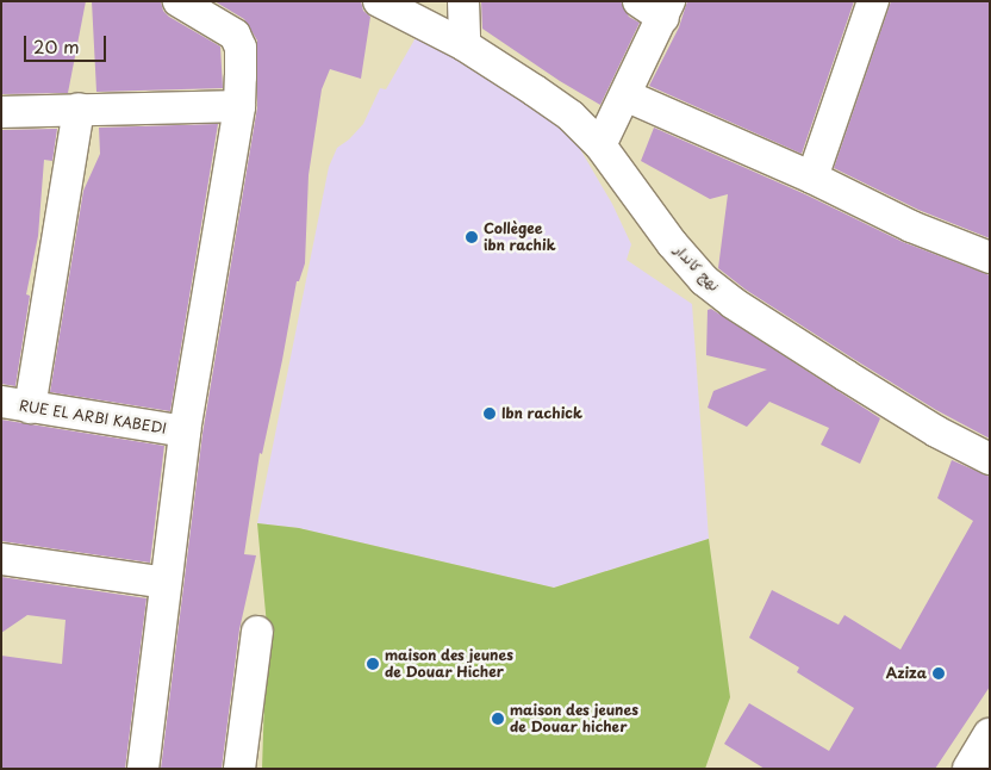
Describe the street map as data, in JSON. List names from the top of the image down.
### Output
{
  "streets": {
    "street": ["نهج كاندار", "RUE EL ARBI KABEDI"]
  },
  "places": [
    "Collègee ibn rachik",
    "Ibn rachick",
    "maison des jeunes de Douar Hicher",
    "Aziza",
    "maison des jeunes de Douar hicher"
  ],
  "scale_bar": "20 m"
}
